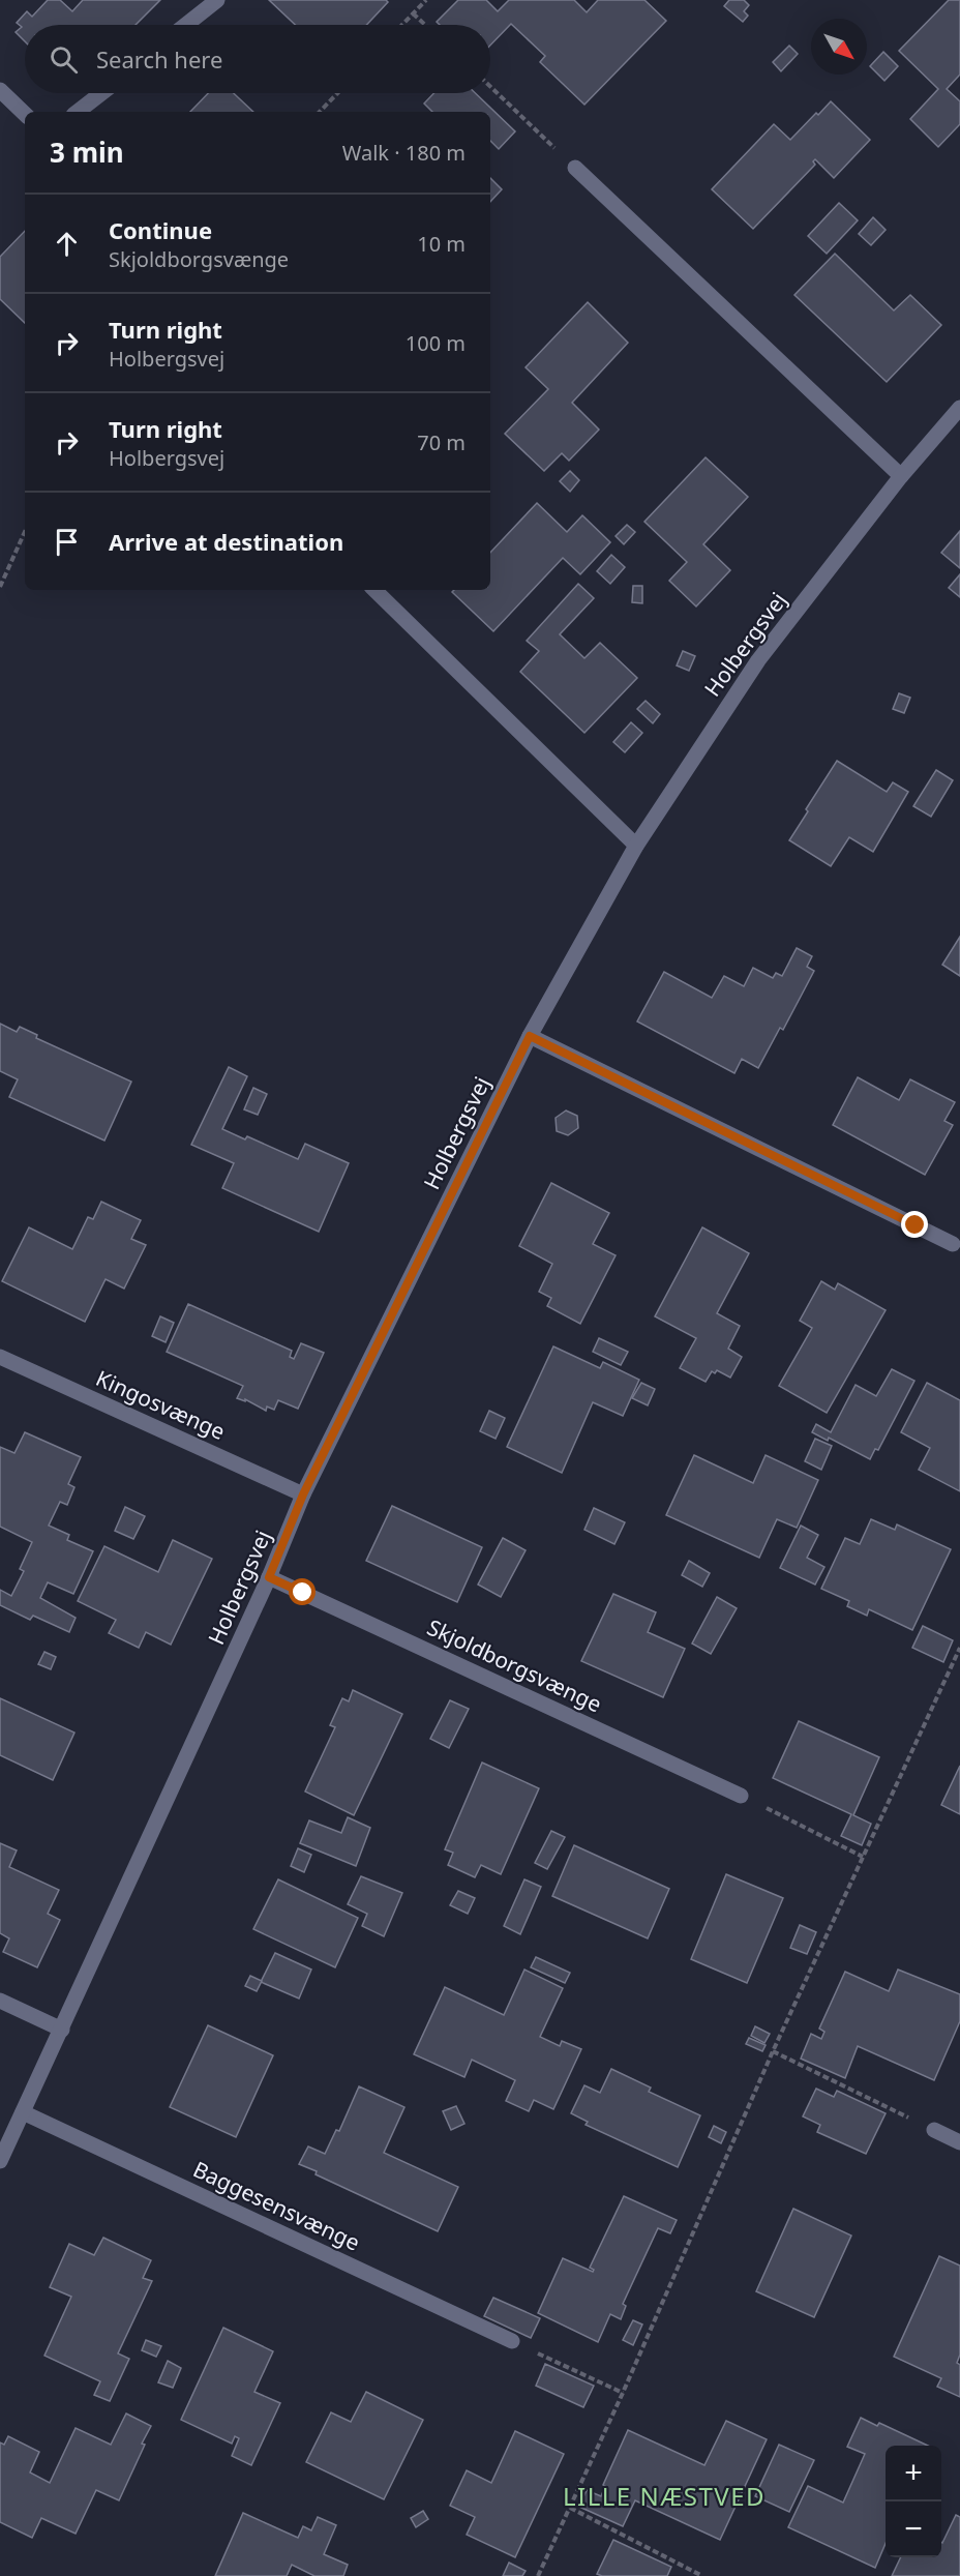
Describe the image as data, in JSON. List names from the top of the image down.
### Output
{
  "streets": {
    "street": [
      "Holbergsvej",
      "Kingosvænge",
      "Skjoldborgsvænge",
      "Baggesensvænge"
    ]
  },
  "crossings": [
    ["Holbergsvej", "Kingosvænge"],
    ["Holbergsvej", "Skjoldborgsvænge"],
    ["Holbergsvej", "Baggesensvænge"]
  ],
  "districts": ["LILLE NÆSTVED"],
  "north": "bottom right",
  "page": {
    "search": "Search here",
    "heading": ["3 min", "Walk · 180 m"],
    "list": [
      ["Continue", "Skjoldborgsvænge", "10 m"],
      ["Turn right", "Holbergsvej", "100 m"],
      ["Turn right", "Holbergsvej", "70 m"],
      "Arrive at destination"
    ],
    "map_buttons": ["+", "−"]
  }
}
